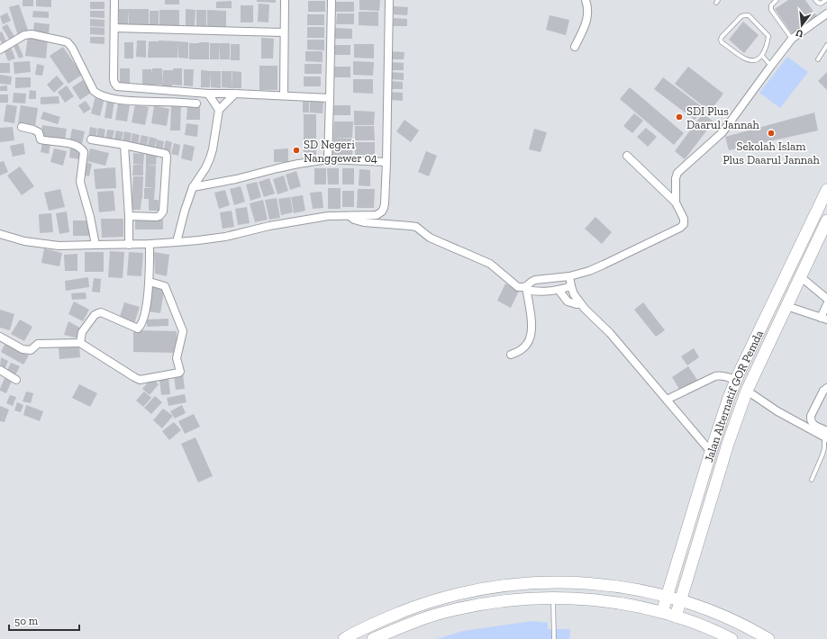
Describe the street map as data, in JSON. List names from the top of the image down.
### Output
{
  "streets": {
    "main road": ["Jalan Alternatif GOR Pemda"]
  },
  "places": ["SDI Plus Daarul Jannah", "Sekolah Islam Plus Daarul Jannah", "SD Negeri Nanggewer 04"],
  "scale_bar": "50 m",
  "north": "bottom"
}
